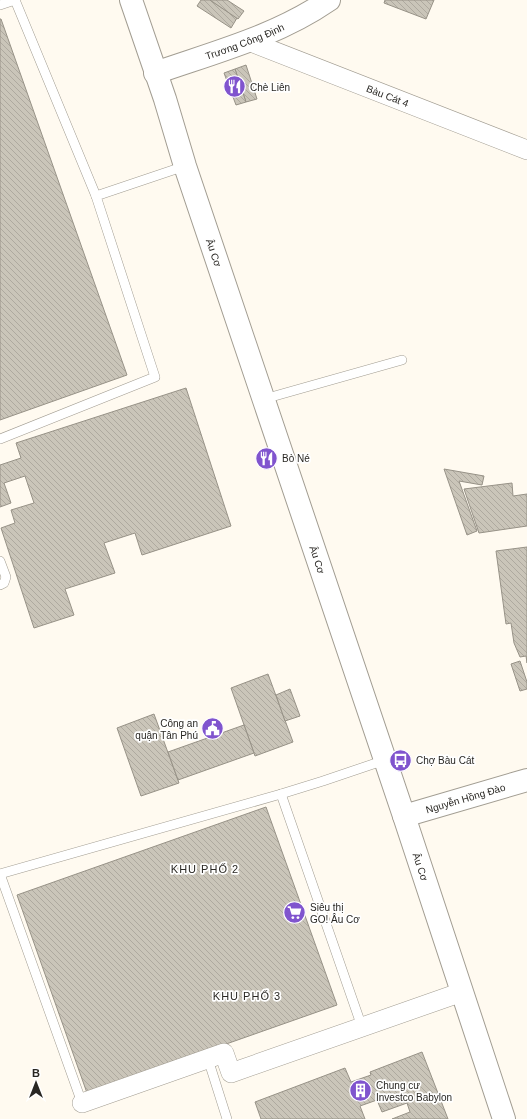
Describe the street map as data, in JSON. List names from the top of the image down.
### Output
{
  "streets": {
    "main road": ["Trương Công Định", "Âu Cơ", "Nguyễn Hồng Đào"],
    "street": ["Bàu Cát 4"]
  },
  "crossings": [
    ["Trương Công Định", "Bàu Cát 4"],
    ["Trương Công Định", "Âu Cơ"],
    ["Âu Cơ", "Nguyễn Hồng Đào"]
  ],
  "districts": ["KHU PHỐ 2", "KHU PHỐ 3"],
  "places": {
    "restaurant": ["Chè Liên", "Bò Né"],
    "public building": ["Công an quận Tân Phú"],
    "bus stop": ["Chợ Bàu Cát"],
    "supermarket": ["Siêu thị GO! Âu Cơ"],
    "building": ["Chung cư Investco Babylon"]
  },
  "north": "top"
}
